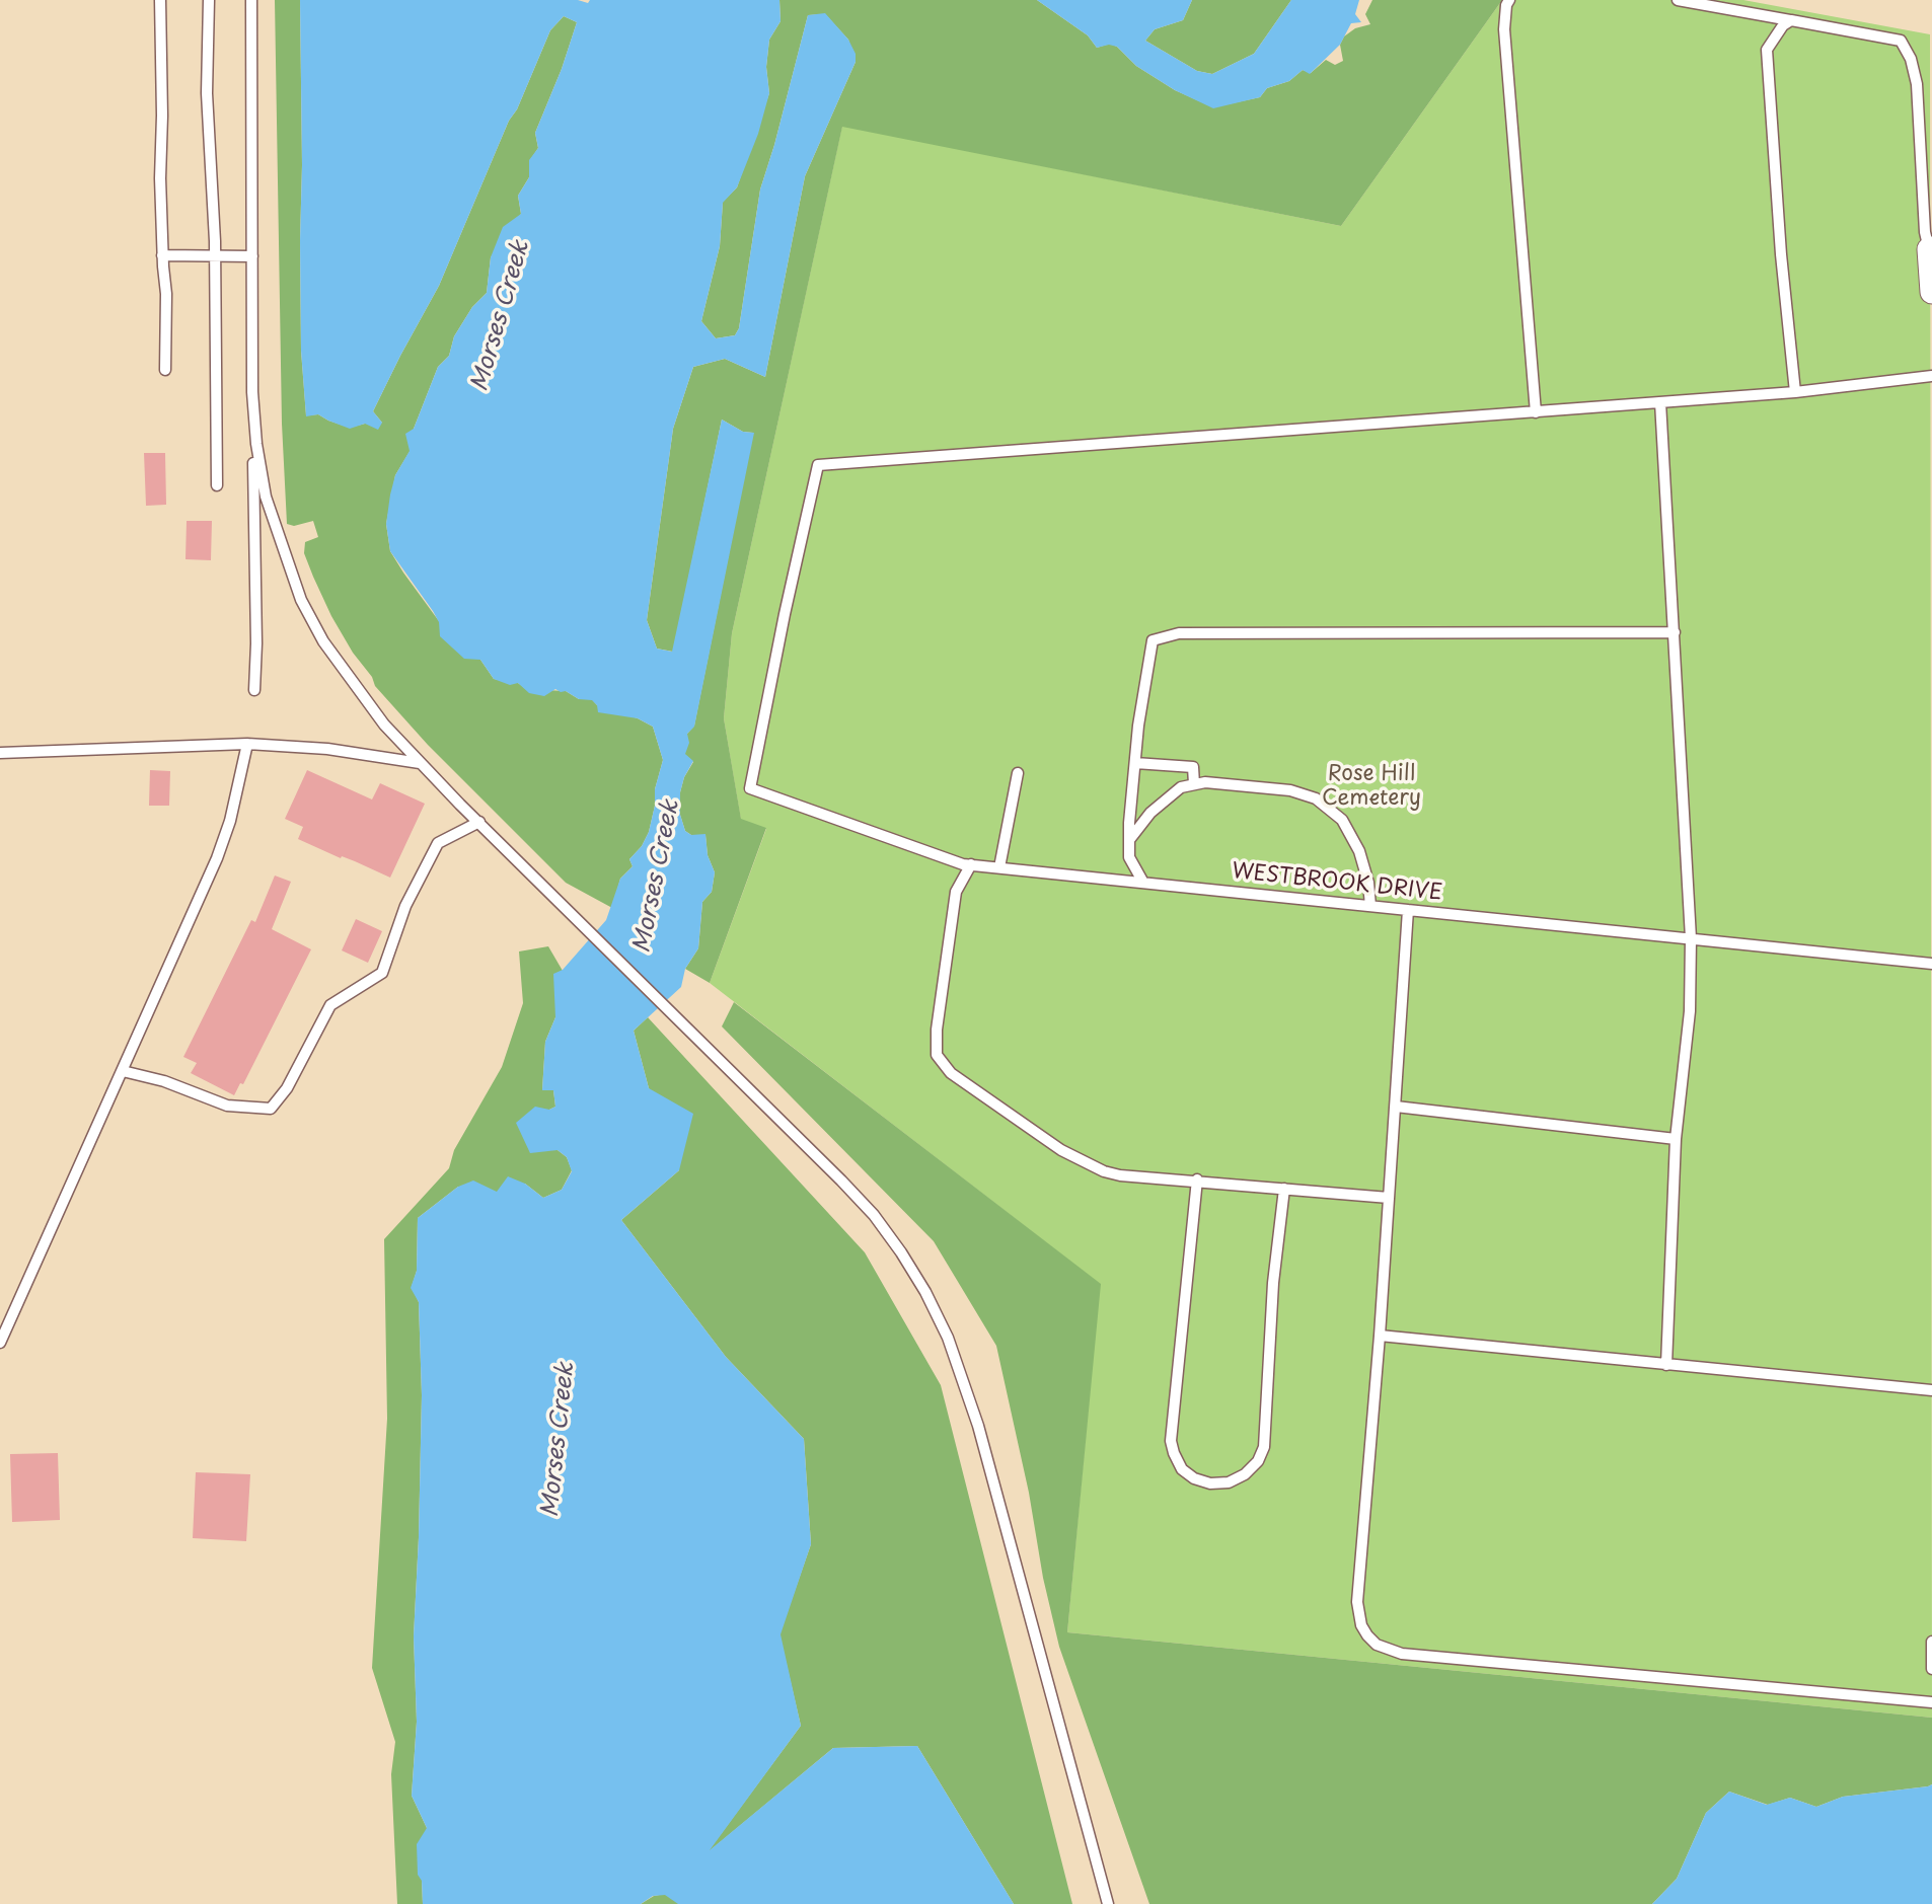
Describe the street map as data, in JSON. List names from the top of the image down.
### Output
{
  "streets": {
    "lane": ["WESTBROOK DRIVE"]
  },
  "water": ["Morses Creek"],
  "parks": ["Rose Hill Cemetery"]
}
